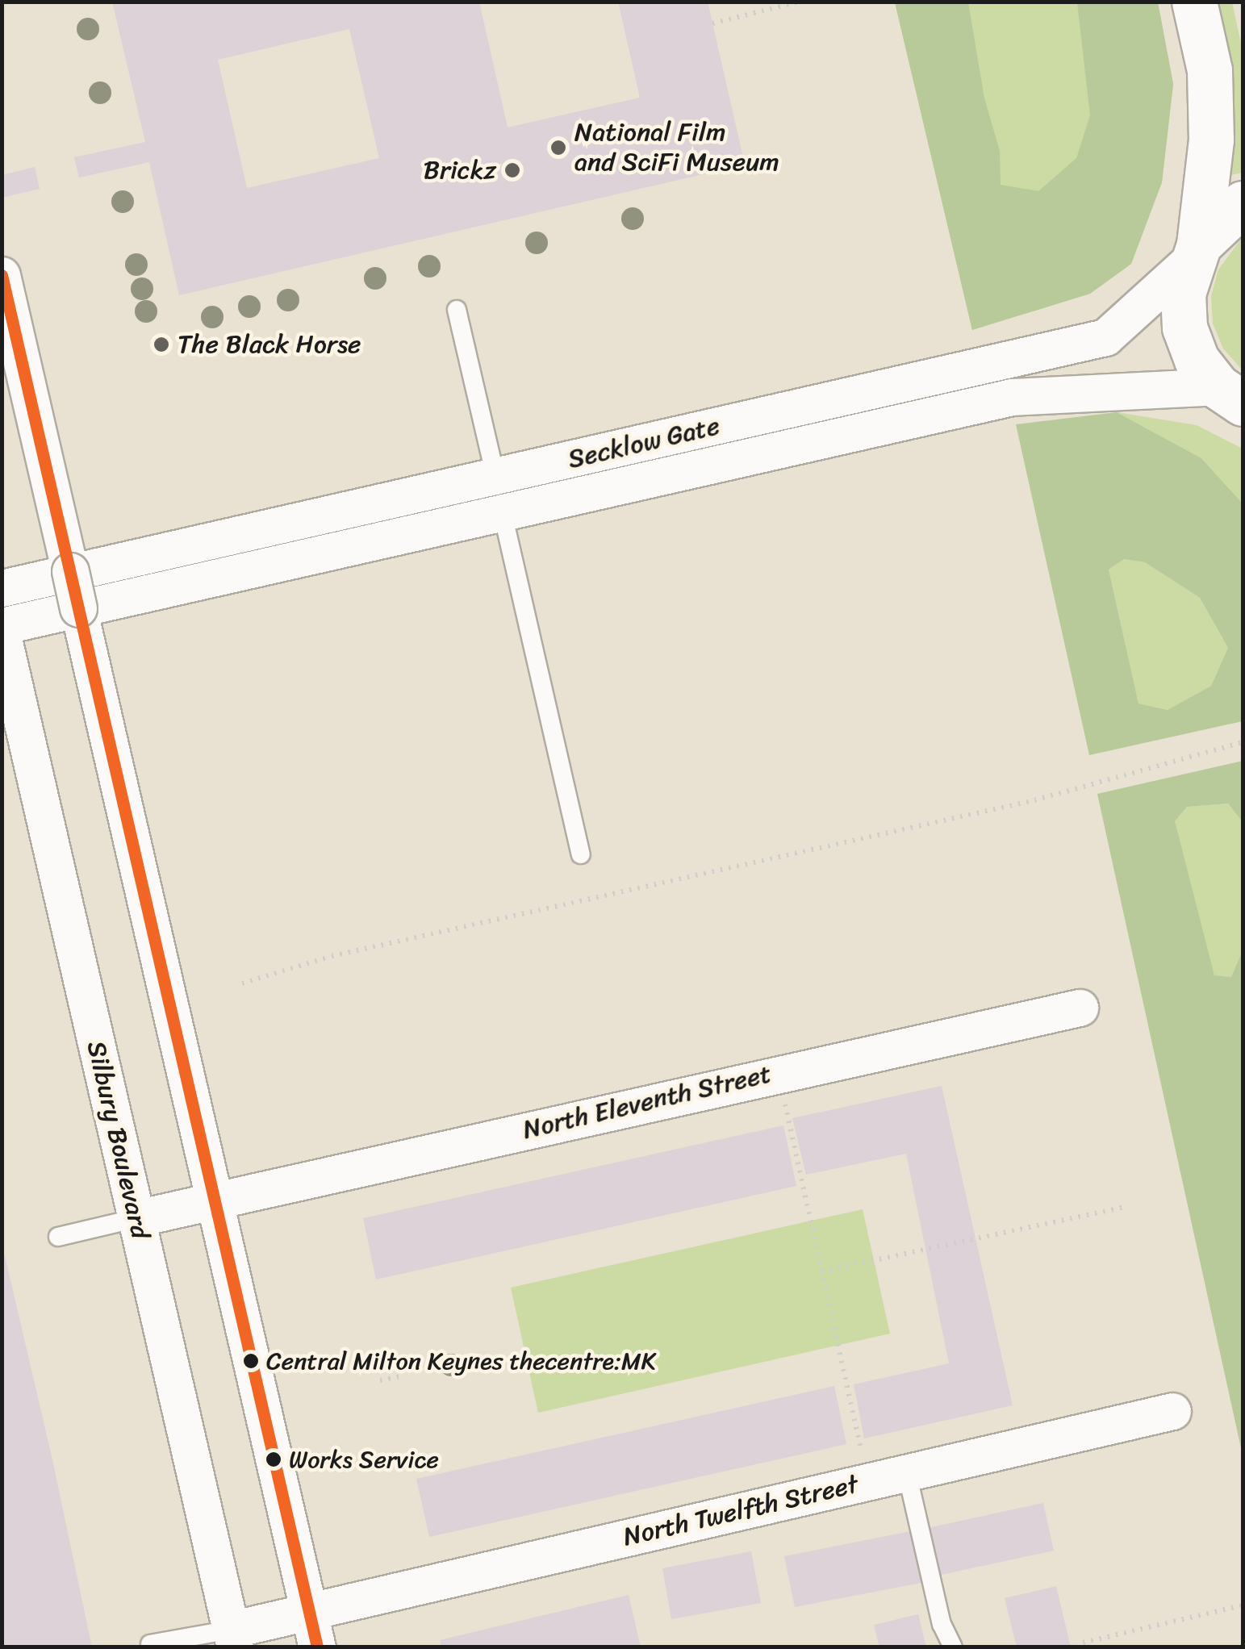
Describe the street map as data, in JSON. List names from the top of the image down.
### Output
{
  "streets": {
    "street": [
      "Secklow Gate",
      "North Eleventh Street",
      "Silbury Boulevard",
      "North Twelfth Street"
    ]
  },
  "crossings": [
    ["Secklow Gate", "Silbury Boulevard"],
    ["North Eleventh Street", "Silbury Boulevard"],
    ["Silbury Boulevard", "North Twelfth Street"]
  ],
  "places": [
    "National Film and SciFi Museum",
    "Brickz",
    "The Black Horse",
    "Central Milton Keynes thecentre:MK",
    "Works Service"
  ]
}
